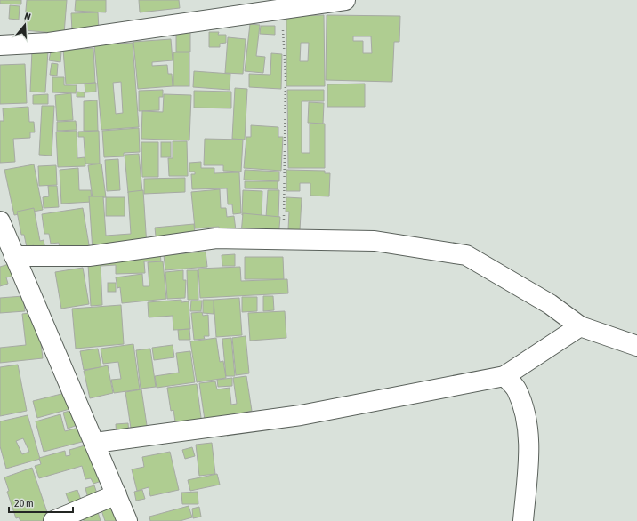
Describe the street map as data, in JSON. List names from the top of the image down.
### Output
{
  "scale_bar": "20 m",
  "north": "top"
}
